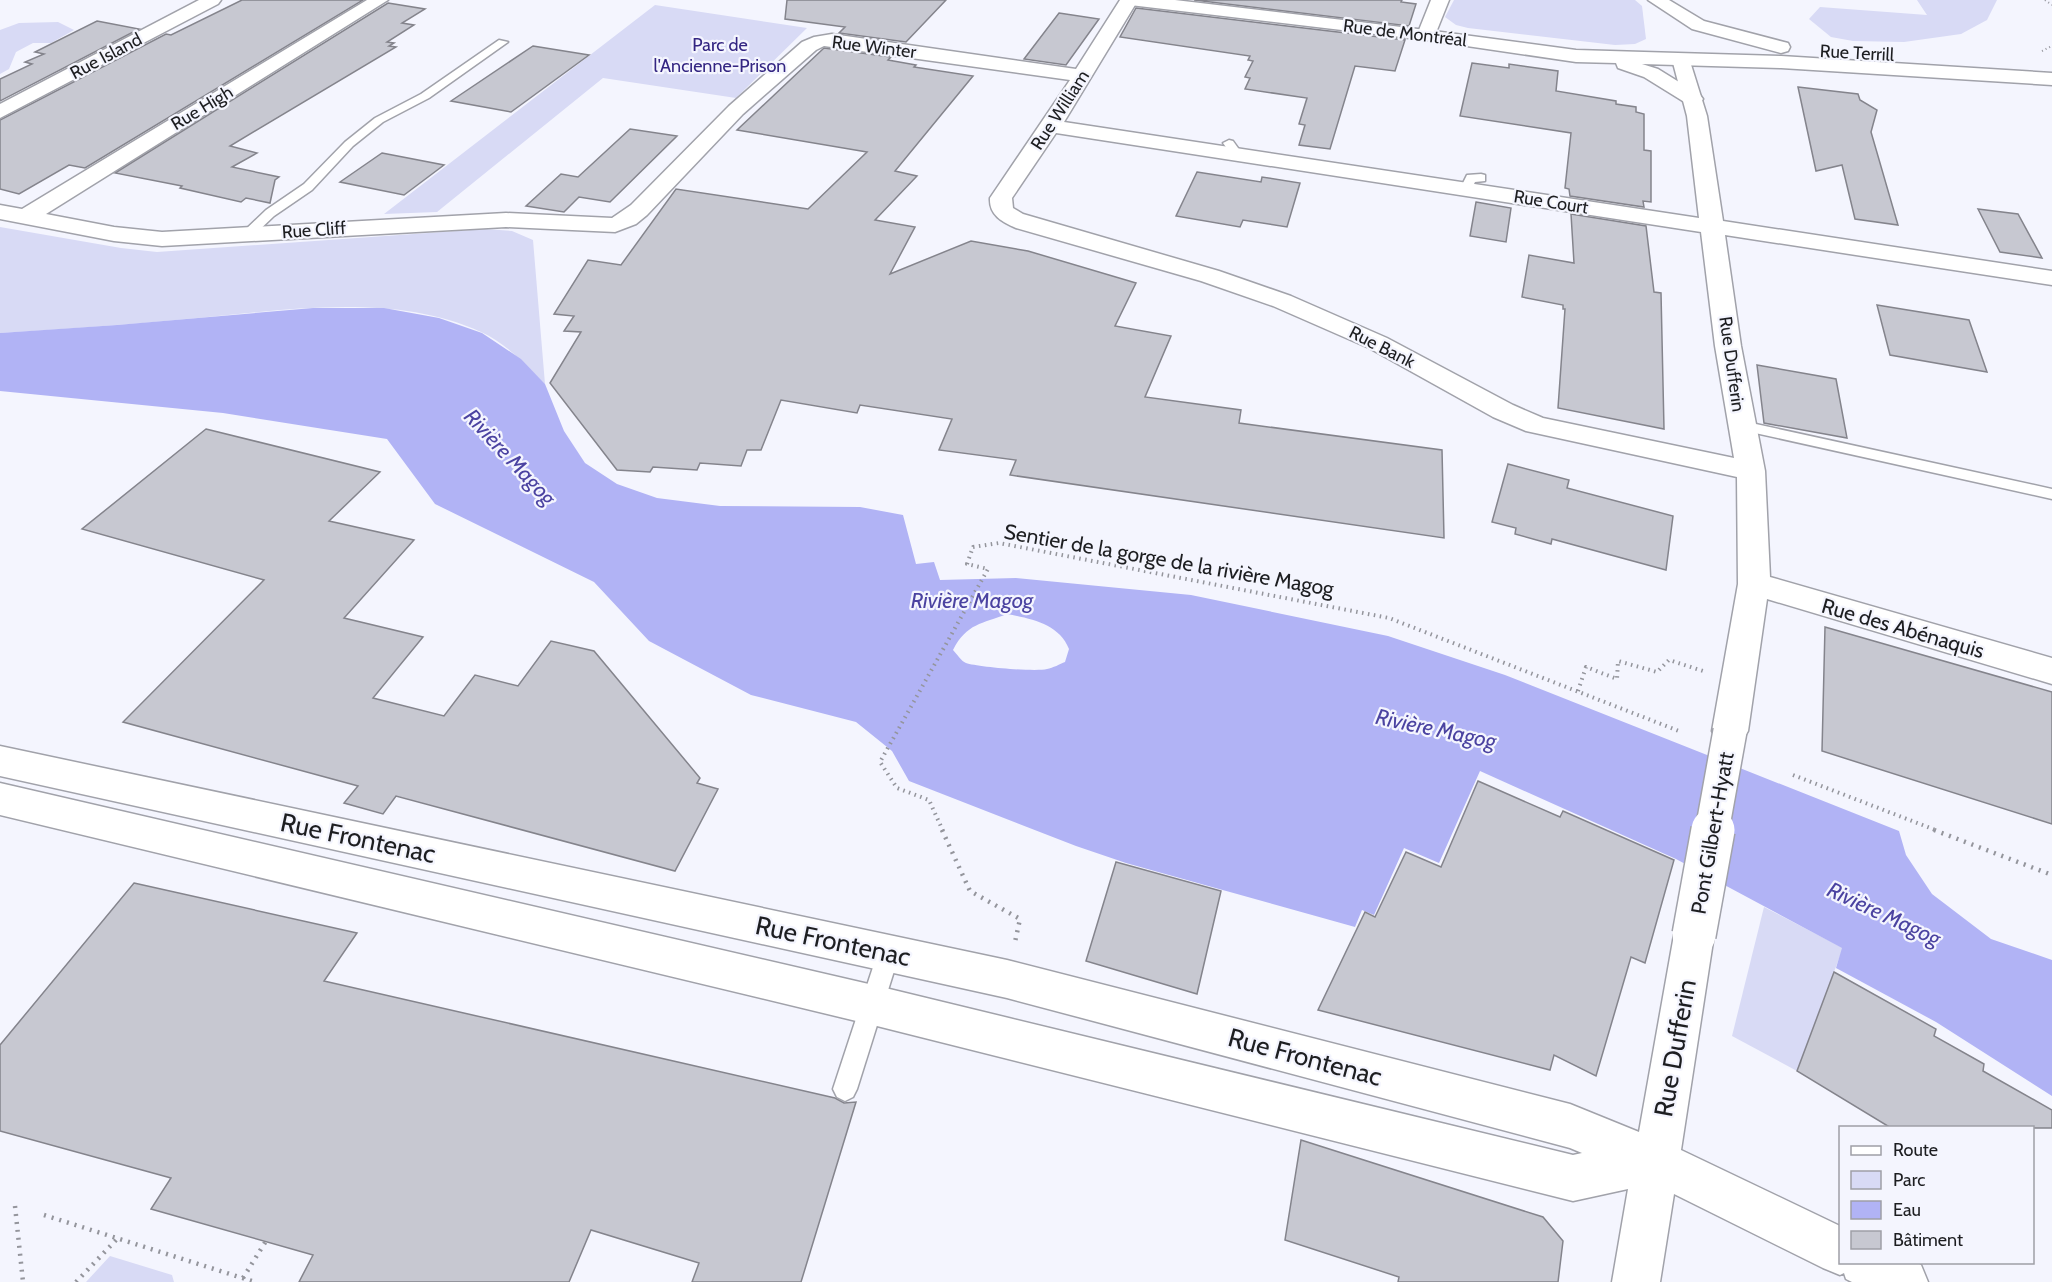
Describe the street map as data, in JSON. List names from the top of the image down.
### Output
{
  "streets": {
    "street": [
      "Rue de Montréal",
      "Rue Winter",
      "Rue Terrill",
      "Rue Island",
      "Rue High",
      "Rue William",
      "Rue Court",
      "Rue Cliff",
      "Rue Bank",
      "Rue Dufferin",
      "Rue des Abénaquis",
      "Pont Gilbert-Hyatt",
      "Rue Frontenac"
    ],
    "path": ["Sentier de la gorge de la rivière Magog"]
  },
  "crossings": [
    ["Rue de Montréal", "Rue Terrill"],
    ["Rue de Montréal", "Rue William"],
    ["Rue de Montréal", "Rue Dufferin"],
    ["Rue Winter", "Rue William"],
    ["Rue Winter", "Rue Cliff"],
    ["Rue Terrill", "Rue Dufferin"],
    ["Rue High", "Rue Cliff"],
    ["Rue William", "Rue Court"],
    ["Rue William", "Rue Bank"],
    ["Rue Court", "Rue Dufferin"],
    ["Rue Bank", "Rue Dufferin"],
    ["Rue Dufferin", "Rue des Abénaquis"],
    ["Rue Dufferin", "Pont Gilbert-Hyatt"],
    ["Rue Dufferin", "Rue Frontenac"]
  ],
  "water": ["Rivière Magog"],
  "parks": ["Parc de l'Ancienne-Prison"],
  "legend": [
    "Route",
    "Parc",
    "Eau",
    "Bâtiment"
  ]
}
